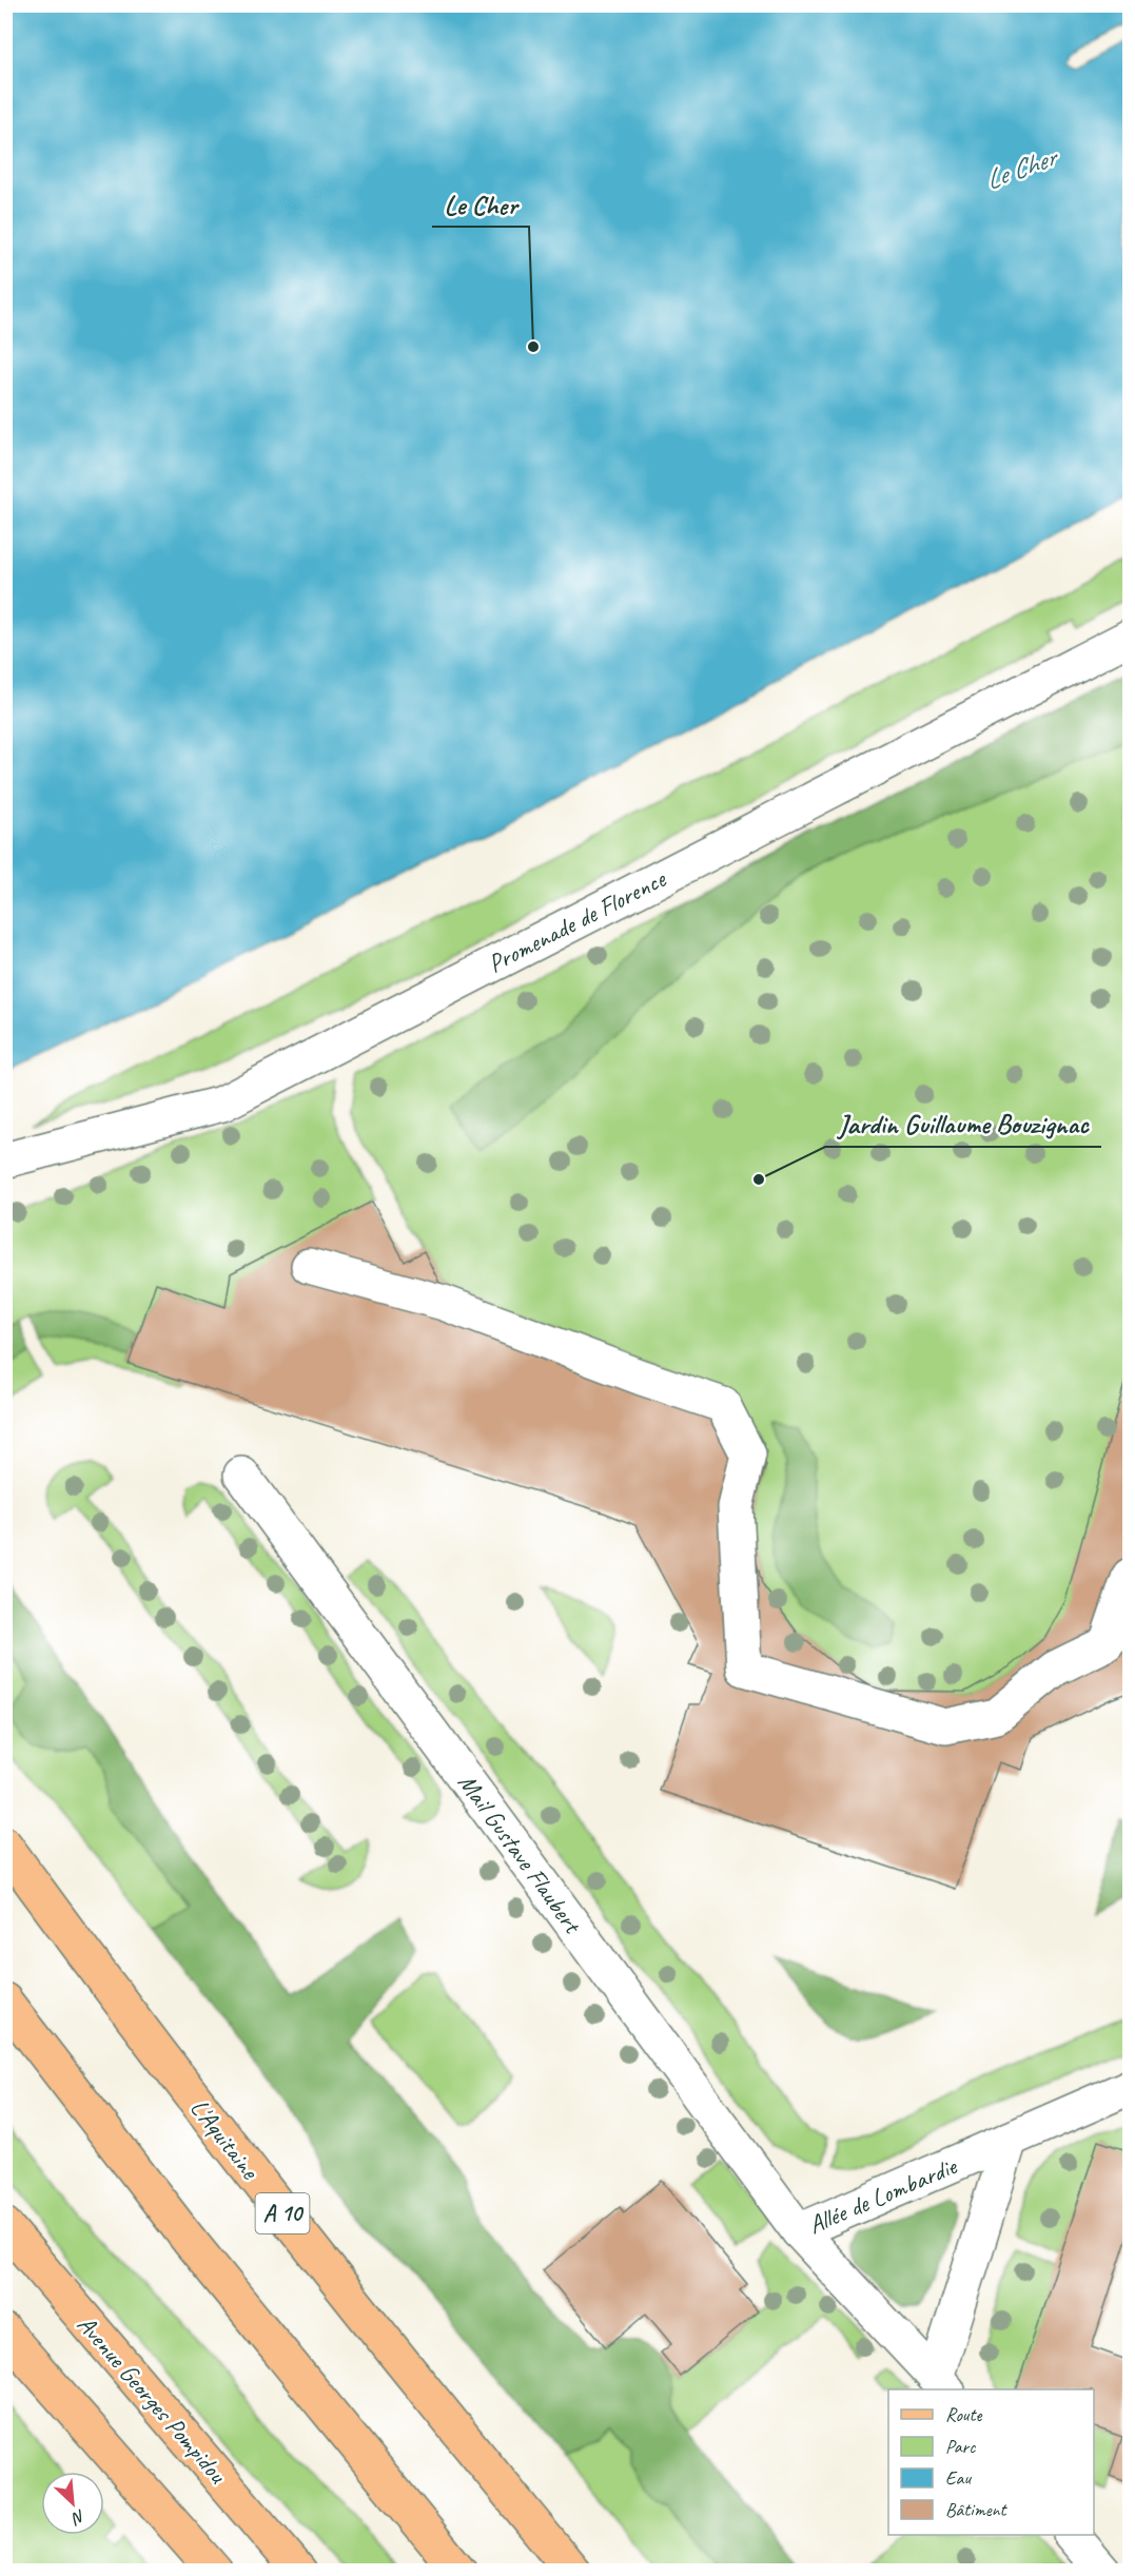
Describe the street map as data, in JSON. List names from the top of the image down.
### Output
{
  "streets": {
    "main road": ["L'Aquitaine", "A 10", "Avenue Georges Pompidou"],
    "street": ["Promenade de Florence", "Mail Gustave Flaubert", "Allée de Lombardie"]
  },
  "crossings": [
    ["Mail Gustave Flaubert", "Allée de Lombardie"]
  ],
  "water": ["Le Cher"],
  "places": ["Le Cher", "Jardin Guillaume Bouzignac"],
  "legend": [
    "Route",
    "Parc",
    "Eau",
    "Bâtiment"
  ],
  "north": "bottom right"
}
